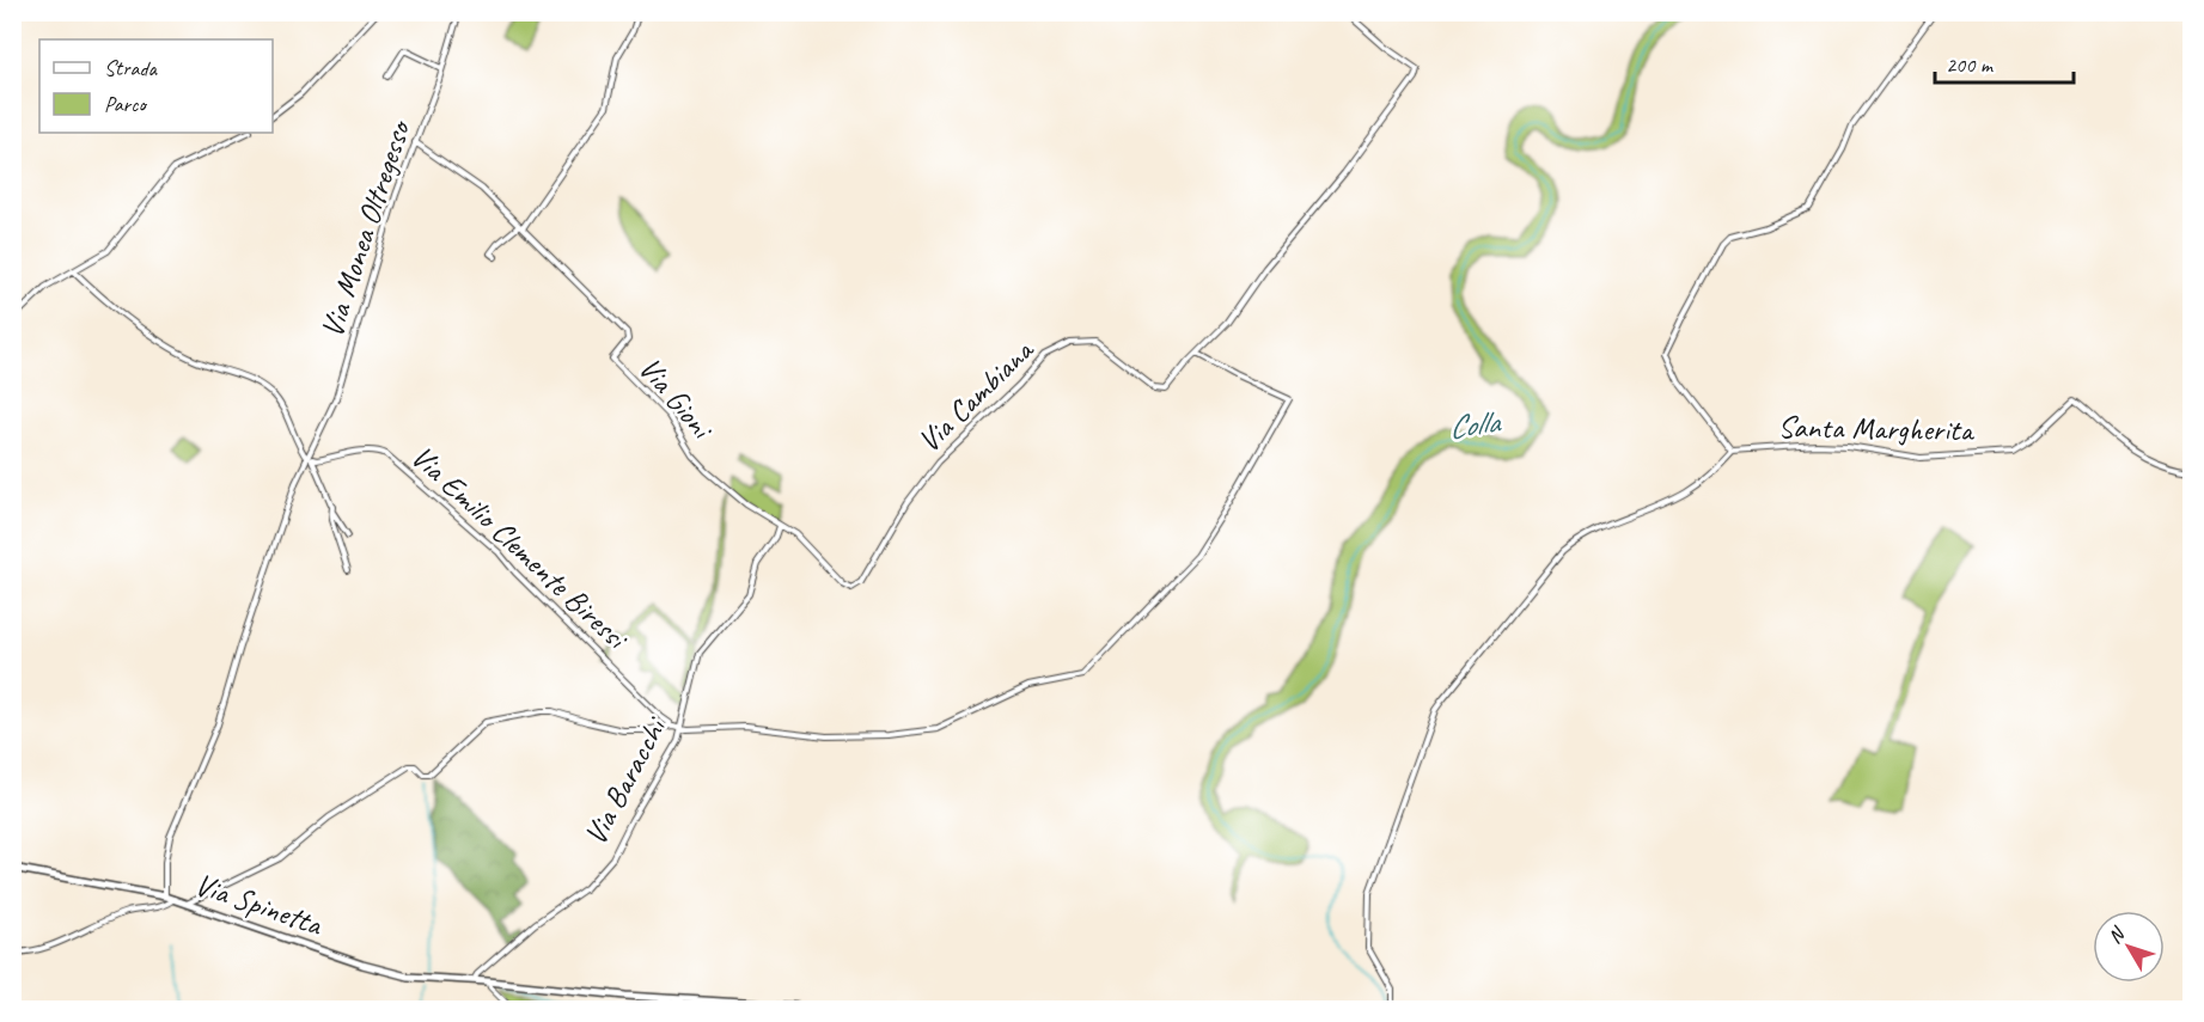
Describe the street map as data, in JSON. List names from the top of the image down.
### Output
{
  "streets": {
    "main road": ["Via Spinetta"],
    "street": [
      "Via Monea Oltregesso",
      "Via Cambiana",
      "Via Gioni",
      "Santa Margherita",
      "Via Emilio Clemente Biressi",
      "Via Baracchi"
    ]
  },
  "crossings": [
    ["Via Monea Oltregesso", "Via Gioni"],
    ["Via Monea Oltregesso", "Via Emilio Clemente Biressi"],
    ["Via Monea Oltregesso", "Via Spinetta"],
    ["Via Cambiana", "Via Gioni"],
    ["Via Cambiana", "Via Baracchi"],
    ["Via Gioni", "Via Baracchi"],
    ["Via Baracchi", "Via Spinetta"]
  ],
  "water": ["Colla"],
  "legend": ["Strada", "Parco"],
  "scale_bar": "200 m",
  "north": "top left"
}
